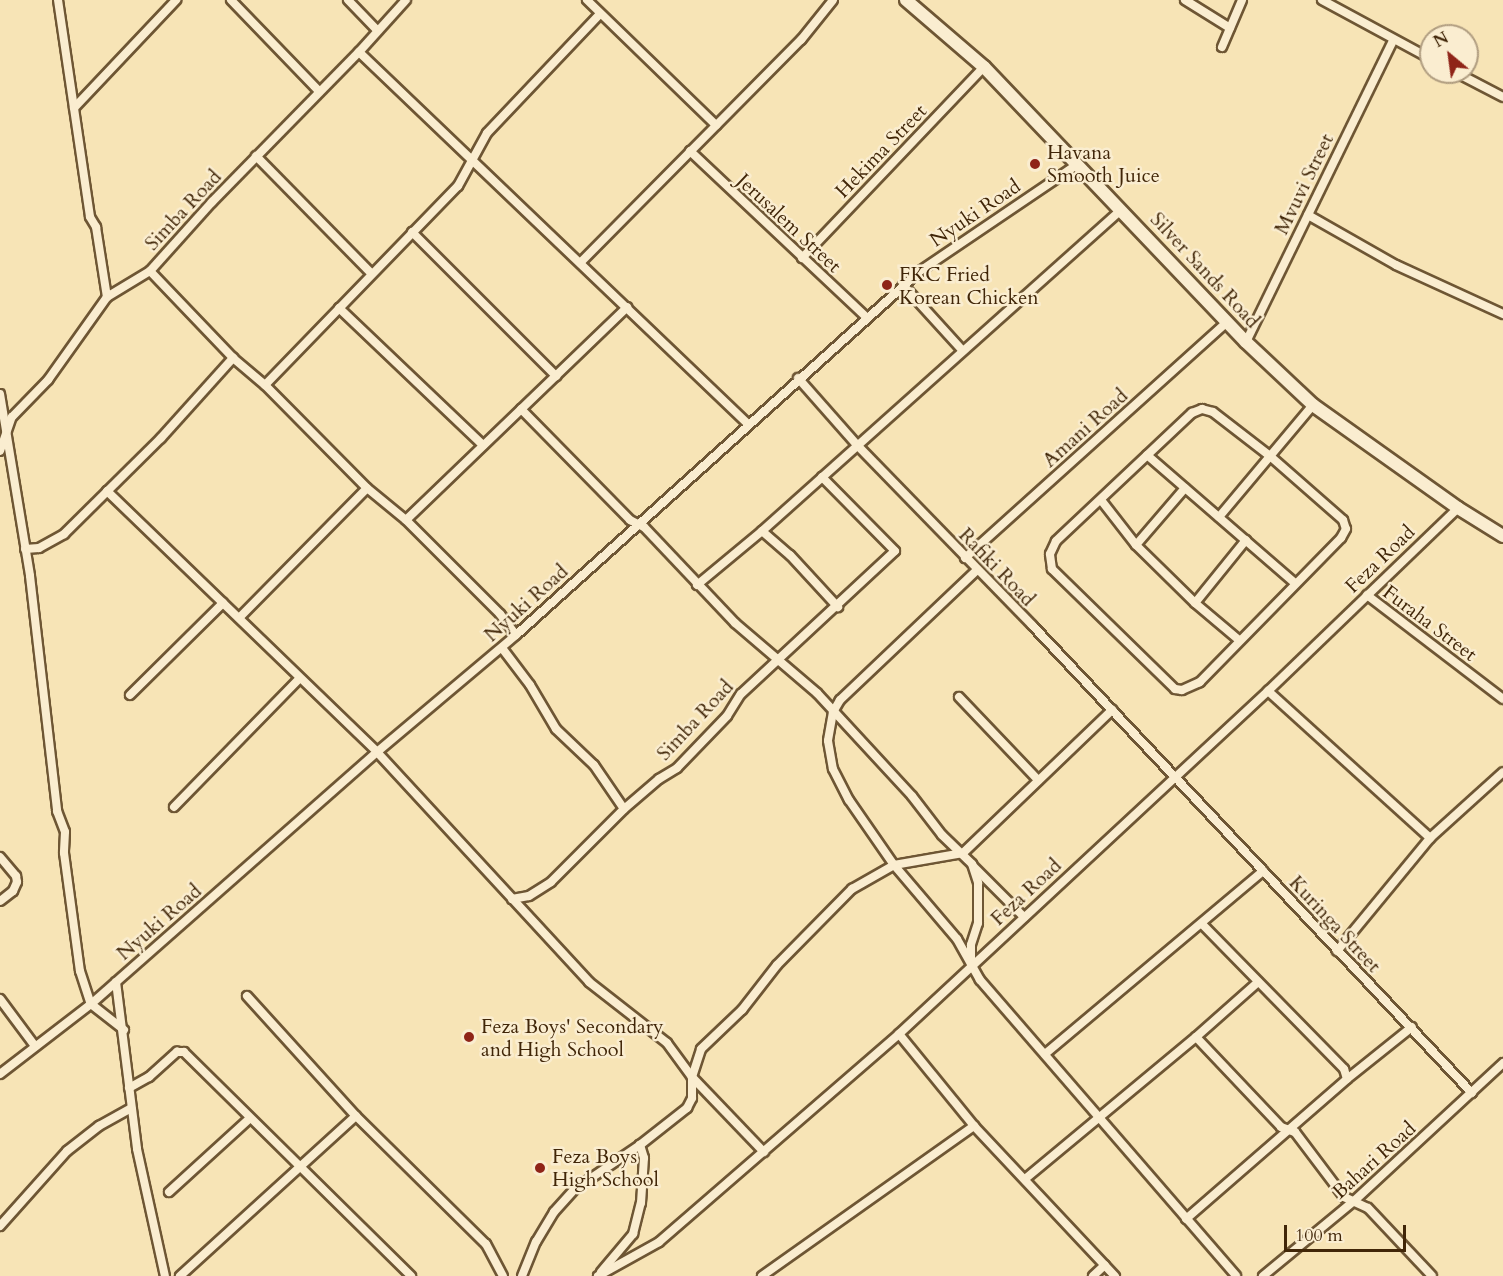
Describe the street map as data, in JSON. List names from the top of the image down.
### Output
{
  "streets": {
    "street": [
      "Hekima Street",
      "Mvuvi Street",
      "Simba Road",
      "Nyuki Road",
      "Jerusalem Street",
      "Silver Sands Road",
      "Amani Road",
      "Feza Road",
      "Rafiki Road",
      "Furaha Street",
      "Kuringa Street",
      "Bahari Road"
    ]
  },
  "crossings": [
    ["Hekima Street", "Jerusalem Street"],
    ["Hekima Street", "Silver Sands Road"],
    ["Mvuvi Street", "Silver Sands Road"],
    ["Nyuki Road", "Jerusalem Street"],
    ["Nyuki Road", "Silver Sands Road"],
    ["Nyuki Road", "Rafiki Road"],
    ["Silver Sands Road", "Amani Road"],
    ["Silver Sands Road", "Feza Road"],
    ["Amani Road", "Rafiki Road"],
    ["Feza Road", "Rafiki Road"],
    ["Feza Road", "Furaha Street"],
    ["Feza Road", "Kuringa Street"],
    ["Rafiki Road", "Kuringa Street"],
    ["Kuringa Street", "Bahari Road"]
  ],
  "places": [
    "Havana Smooth Juice",
    "FKC Fried Korean Chicken",
    "Feza Boys' Secondary and High School",
    "Feza Boys High School"
  ],
  "scale_bar": "100 m",
  "north": "top left"
}
